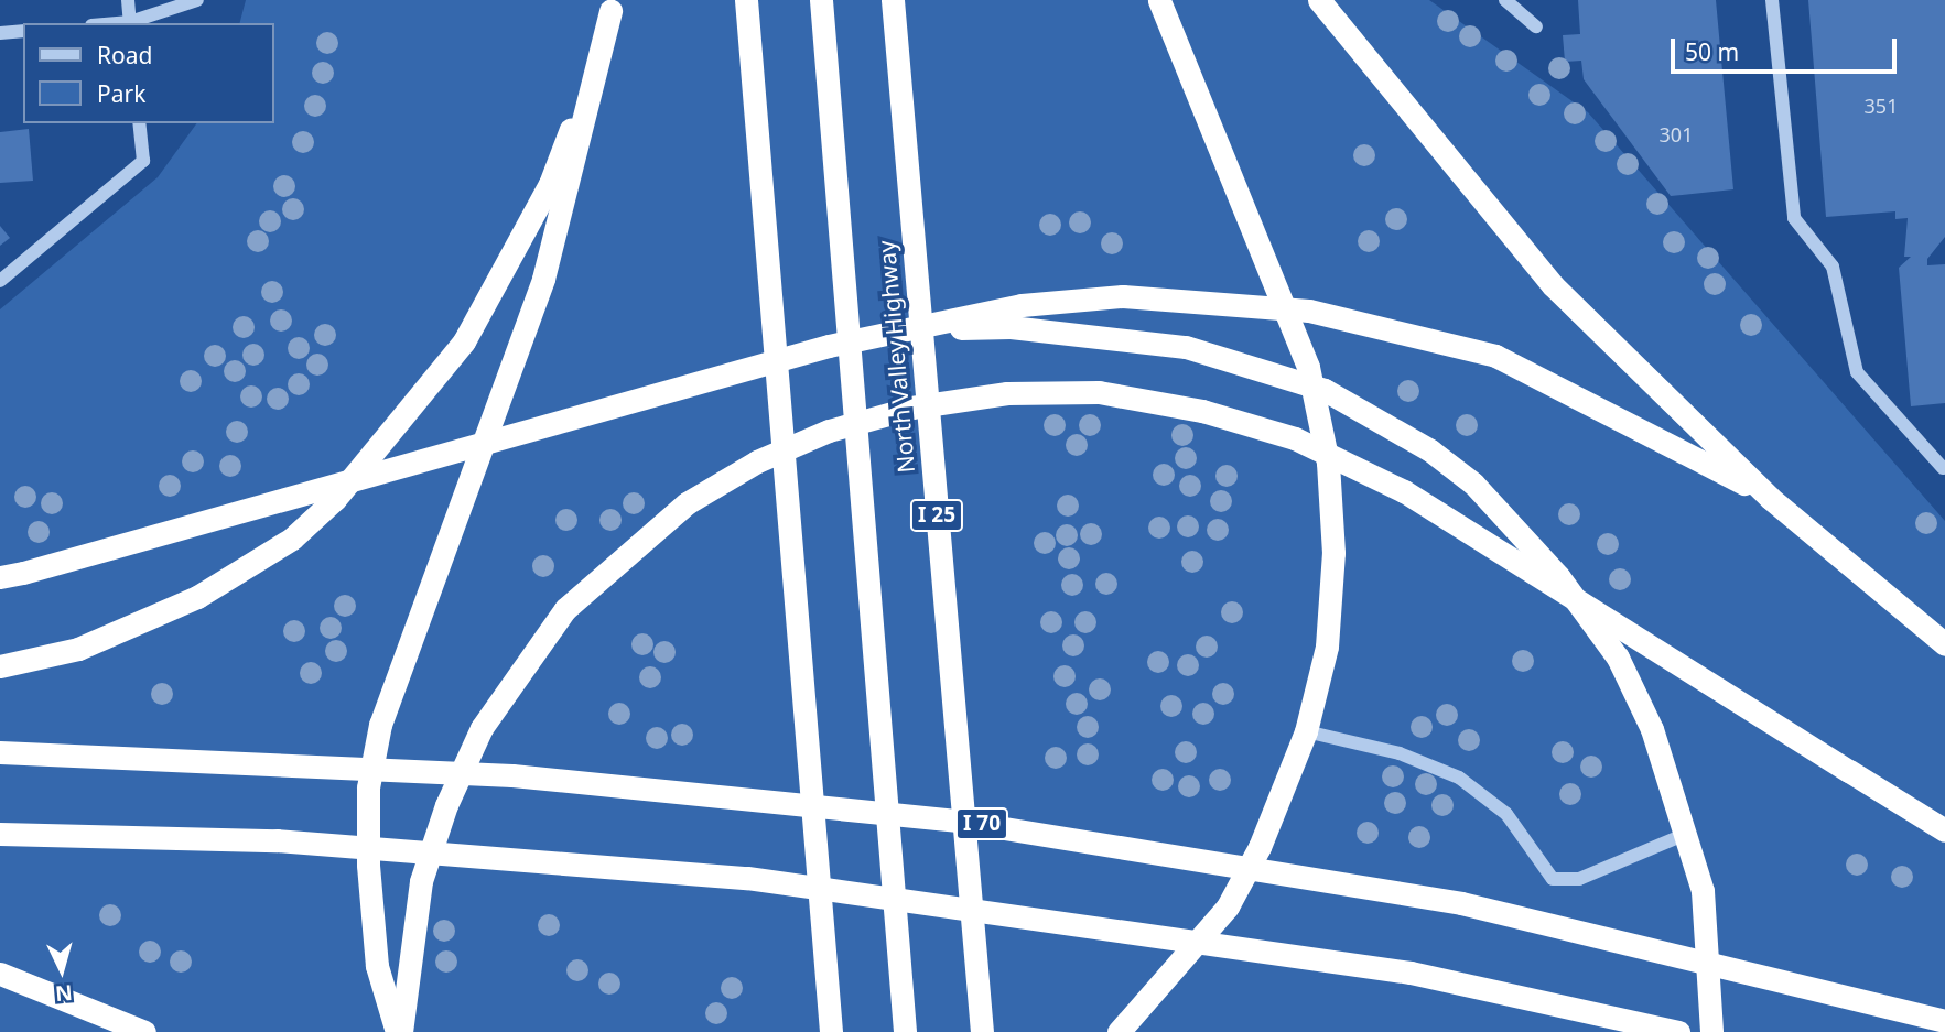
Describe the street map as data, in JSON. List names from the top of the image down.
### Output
{
  "streets": {
    "highway": ["North Valley Highway", "I 25", "I 70"]
  },
  "house_numbers": ["351", "301"],
  "legend": ["Road", "Park"],
  "scale_bar": "50 m",
  "north": "bottom"
}
